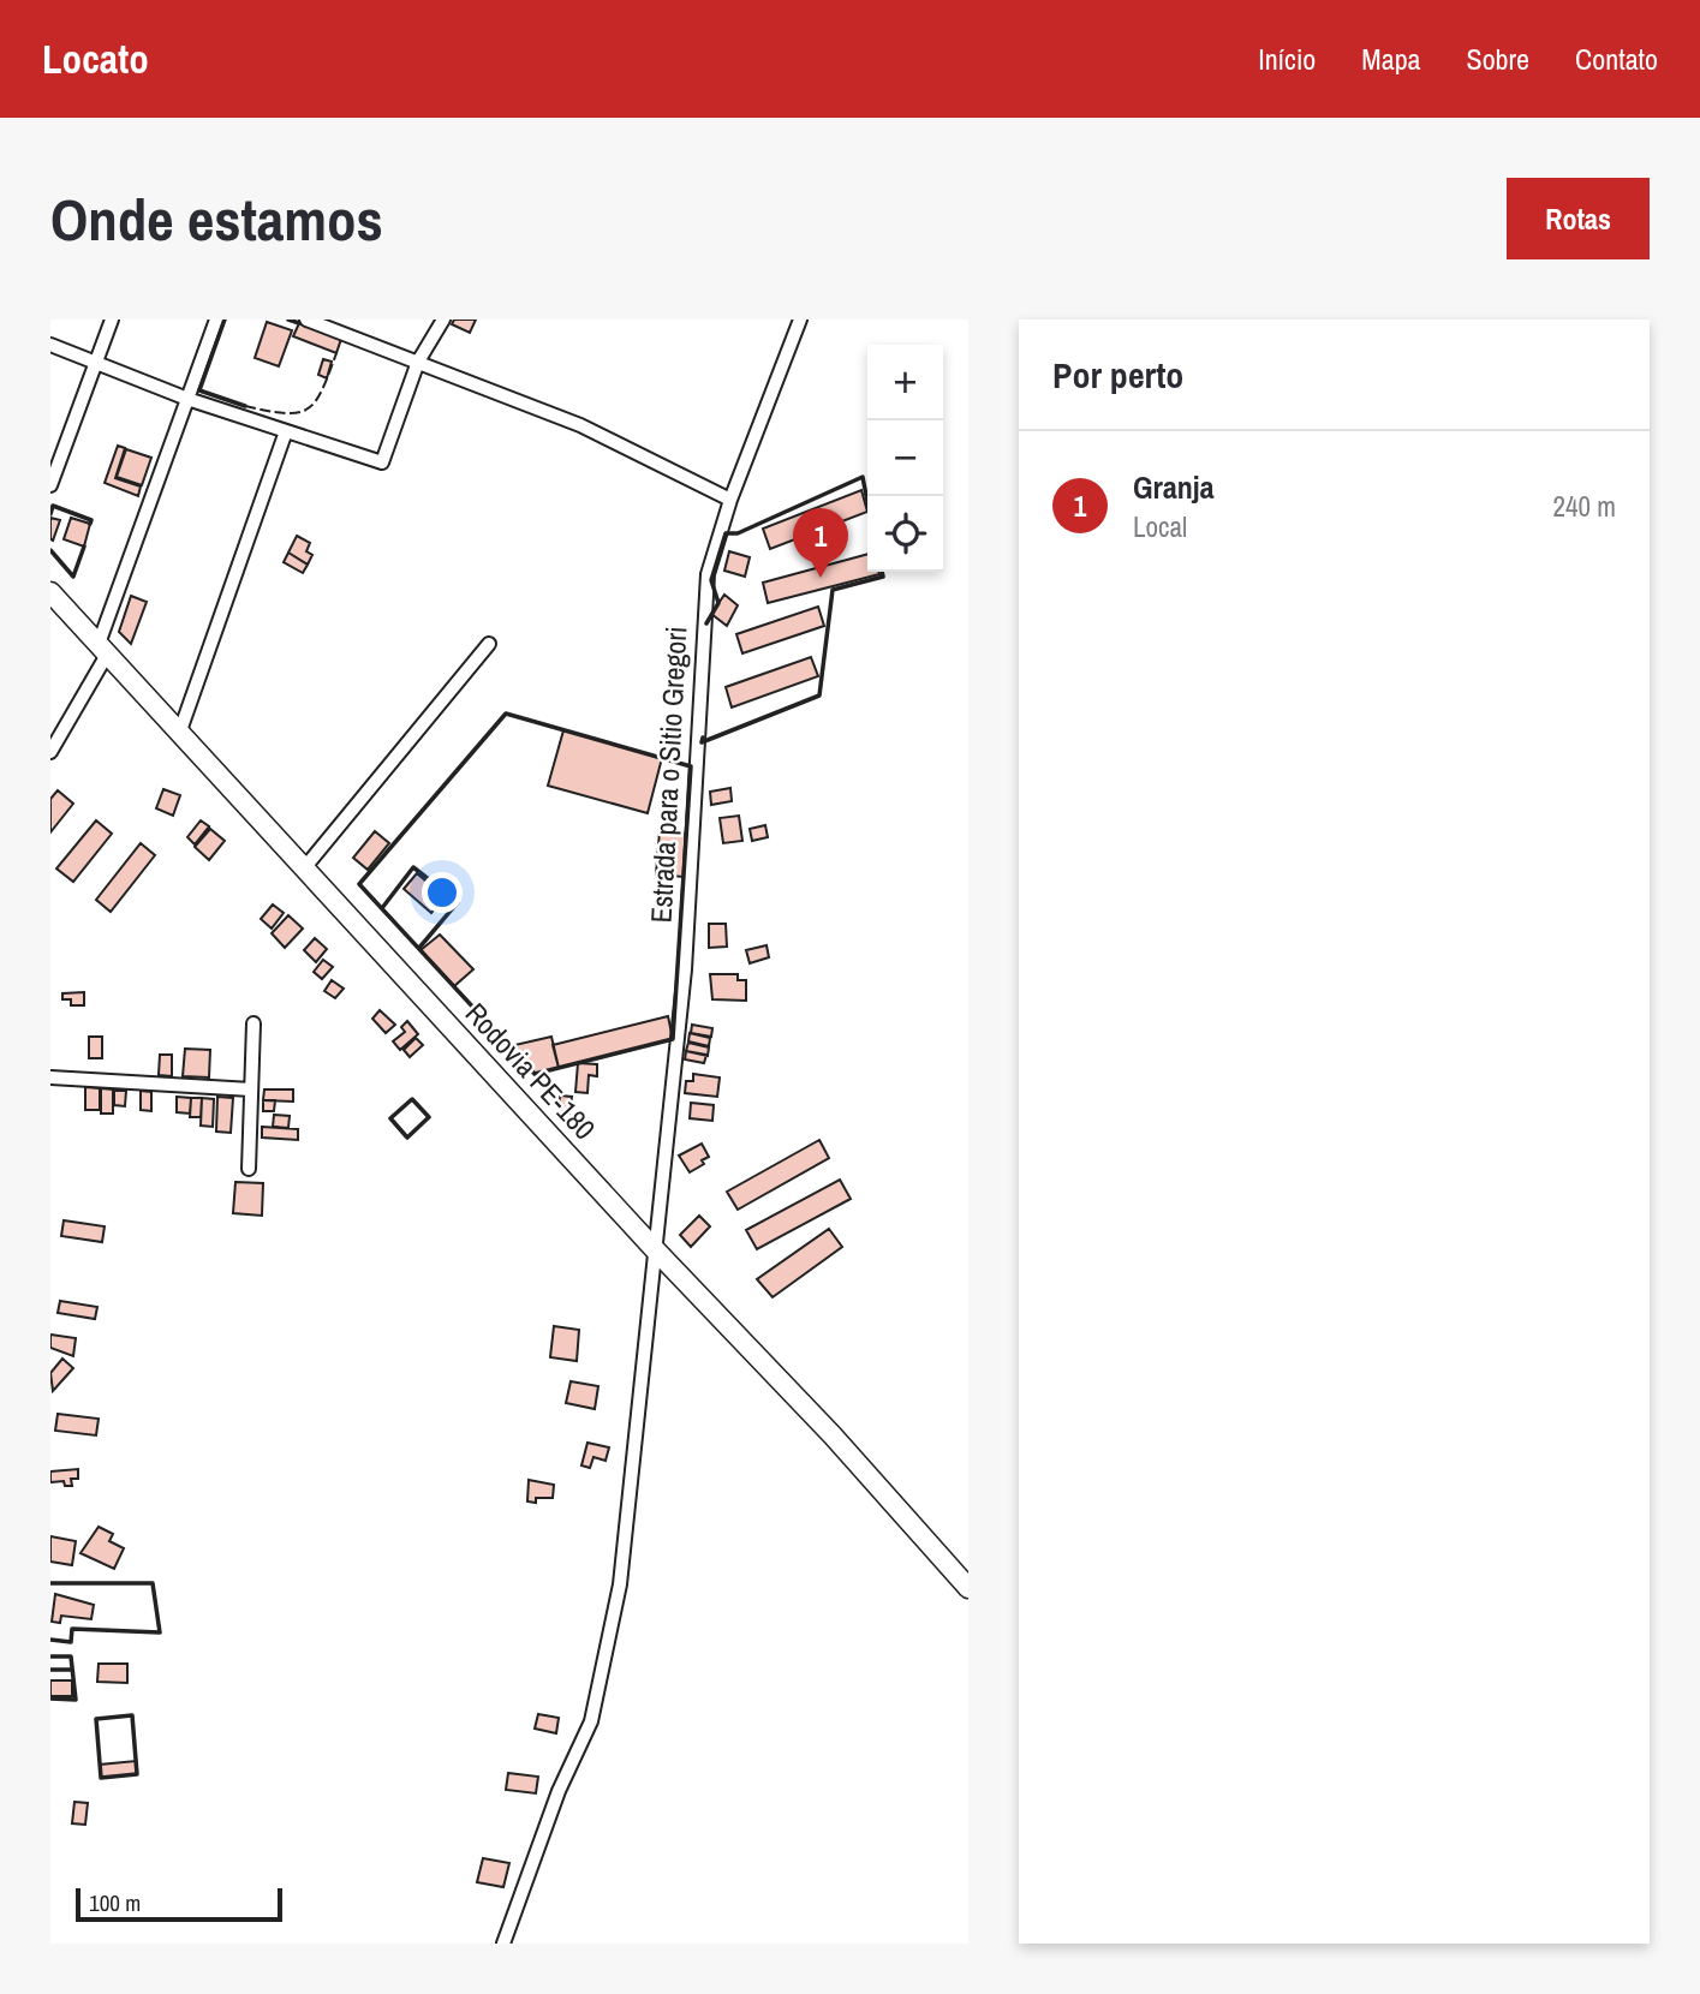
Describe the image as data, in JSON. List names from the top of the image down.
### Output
{
  "streets": {
    "main road": ["Rodovia PE-180"],
    "street": ["Estrada para o Sitio Gregori"]
  },
  "crossings": [
    ["Estrada para o Sitio Gregori", "Rodovia PE-180"]
  ],
  "scale_bar": "100 m",
  "page": {
    "header": "Locato",
    "nav": [
      "Início",
      "Mapa",
      "Sobre",
      "Contato"
    ],
    "buttons": "Rotas",
    "title": "Onde estamos",
    "heading": "Por perto",
    "map_buttons": ["+", "−"],
    "list": [
      {
        "mark": "1",
        "name": "Granja",
        "note": "Local",
        "value": "240 m"
      }
    ],
    "pins": "1",
    "scale": "100 m"
  }
}
